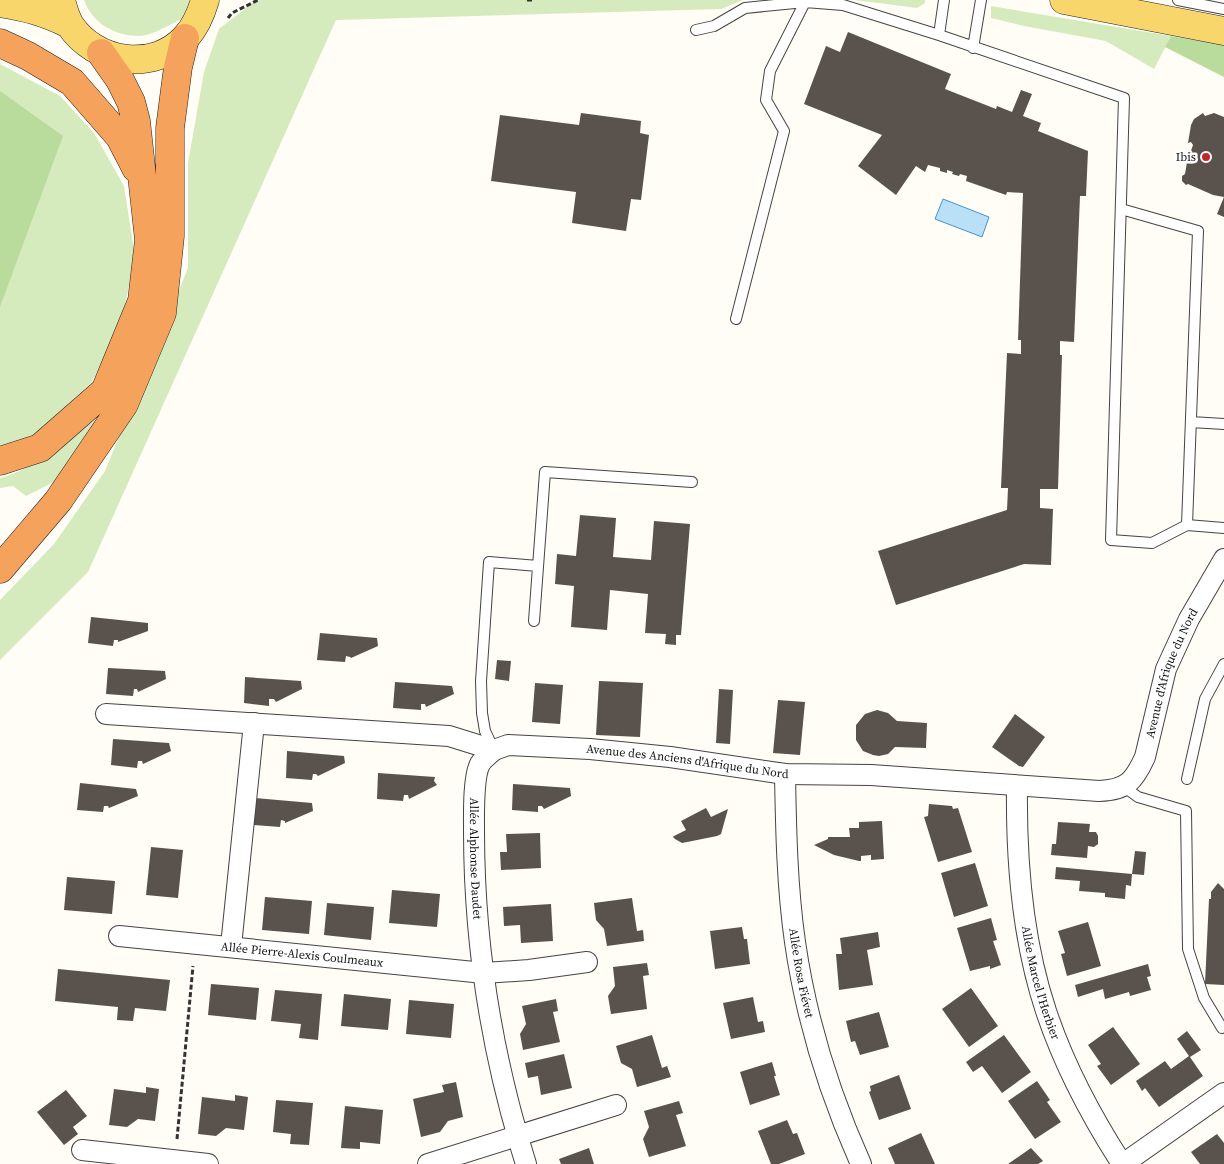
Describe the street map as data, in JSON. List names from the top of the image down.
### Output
{
  "streets": {
    "street": [
      "Avenue d'Afrique du Nord",
      "Avenue des Anciens d'Afrique du Nord",
      "Allée Alphonse Daudet",
      "Allée Pierre-Alexis Coulmeaux",
      "Allée Rosa Fiévet",
      "Allée Marcel l'Herbier"
    ]
  },
  "crossings": [
    ["Avenue d'Afrique du Nord", "Avenue des Anciens d'Afrique du Nord"],
    ["Avenue des Anciens d'Afrique du Nord", "Allée Alphonse Daudet"],
    ["Avenue des Anciens d'Afrique du Nord", "Allée Rosa Fiévet"],
    ["Avenue des Anciens d'Afrique du Nord", "Allée Marcel l'Herbier"],
    ["Allée Alphonse Daudet", "Allée Pierre-Alexis Coulmeaux"]
  ],
  "places": ["Ibis"]
}
